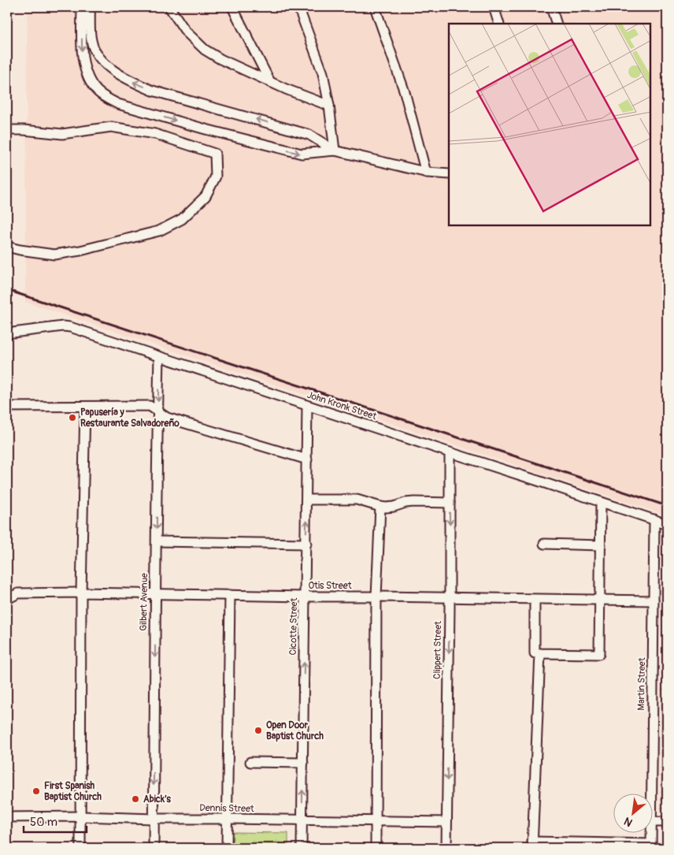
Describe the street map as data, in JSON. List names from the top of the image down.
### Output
{
  "streets": {
    "street": [
      "John Kronk Street",
      "Otis Street",
      "Gilbert Avenue",
      "Cicotte Street",
      "Clippert Street",
      "Martin Street",
      "Dennis Street"
    ]
  },
  "crossings": [
    ["John Kronk Street", "Gilbert Avenue"],
    ["John Kronk Street", "Cicotte Street"],
    ["John Kronk Street", "Clippert Street"],
    ["John Kronk Street", "Martin Street"],
    ["Otis Street", "Gilbert Avenue"],
    ["Otis Street", "Cicotte Street"],
    ["Otis Street", "Clippert Street"],
    ["Otis Street", "Martin Street"],
    ["Gilbert Avenue", "Dennis Street"],
    ["Cicotte Street", "Dennis Street"],
    ["Clippert Street", "Dennis Street"]
  ],
  "places": [
    "Papusería y Restaurante Salvadoreño",
    "Open Door Baptist Church",
    "First Spanish Baptist Church",
    "Abick’s"
  ],
  "scale_bar": "50 m",
  "north": "bottom left"
}
